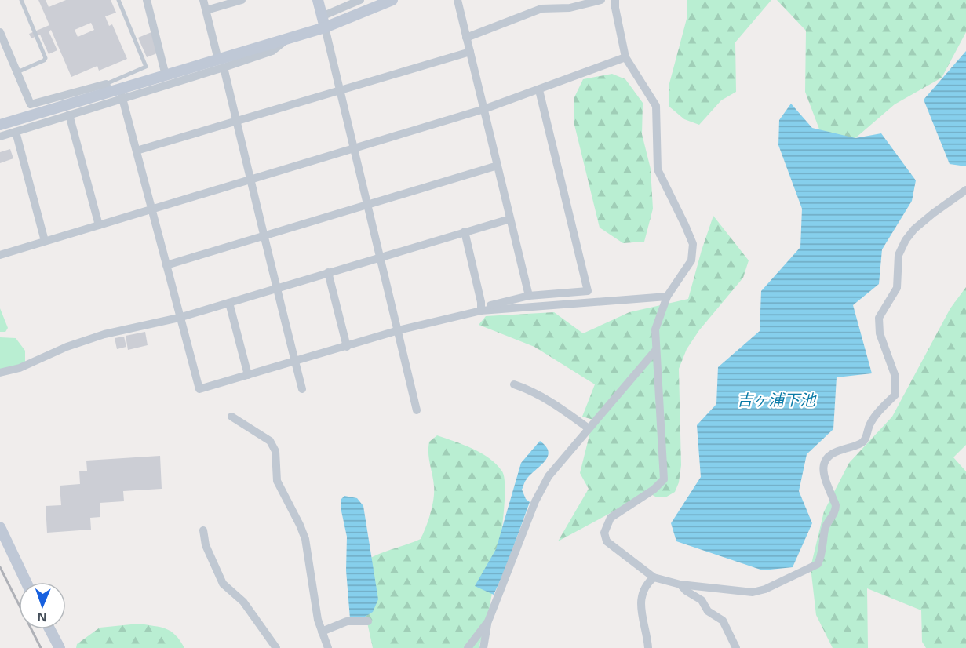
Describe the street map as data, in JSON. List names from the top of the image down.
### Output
{
  "water": ["吉ヶ浦下池"],
  "north": "bottom"
}
